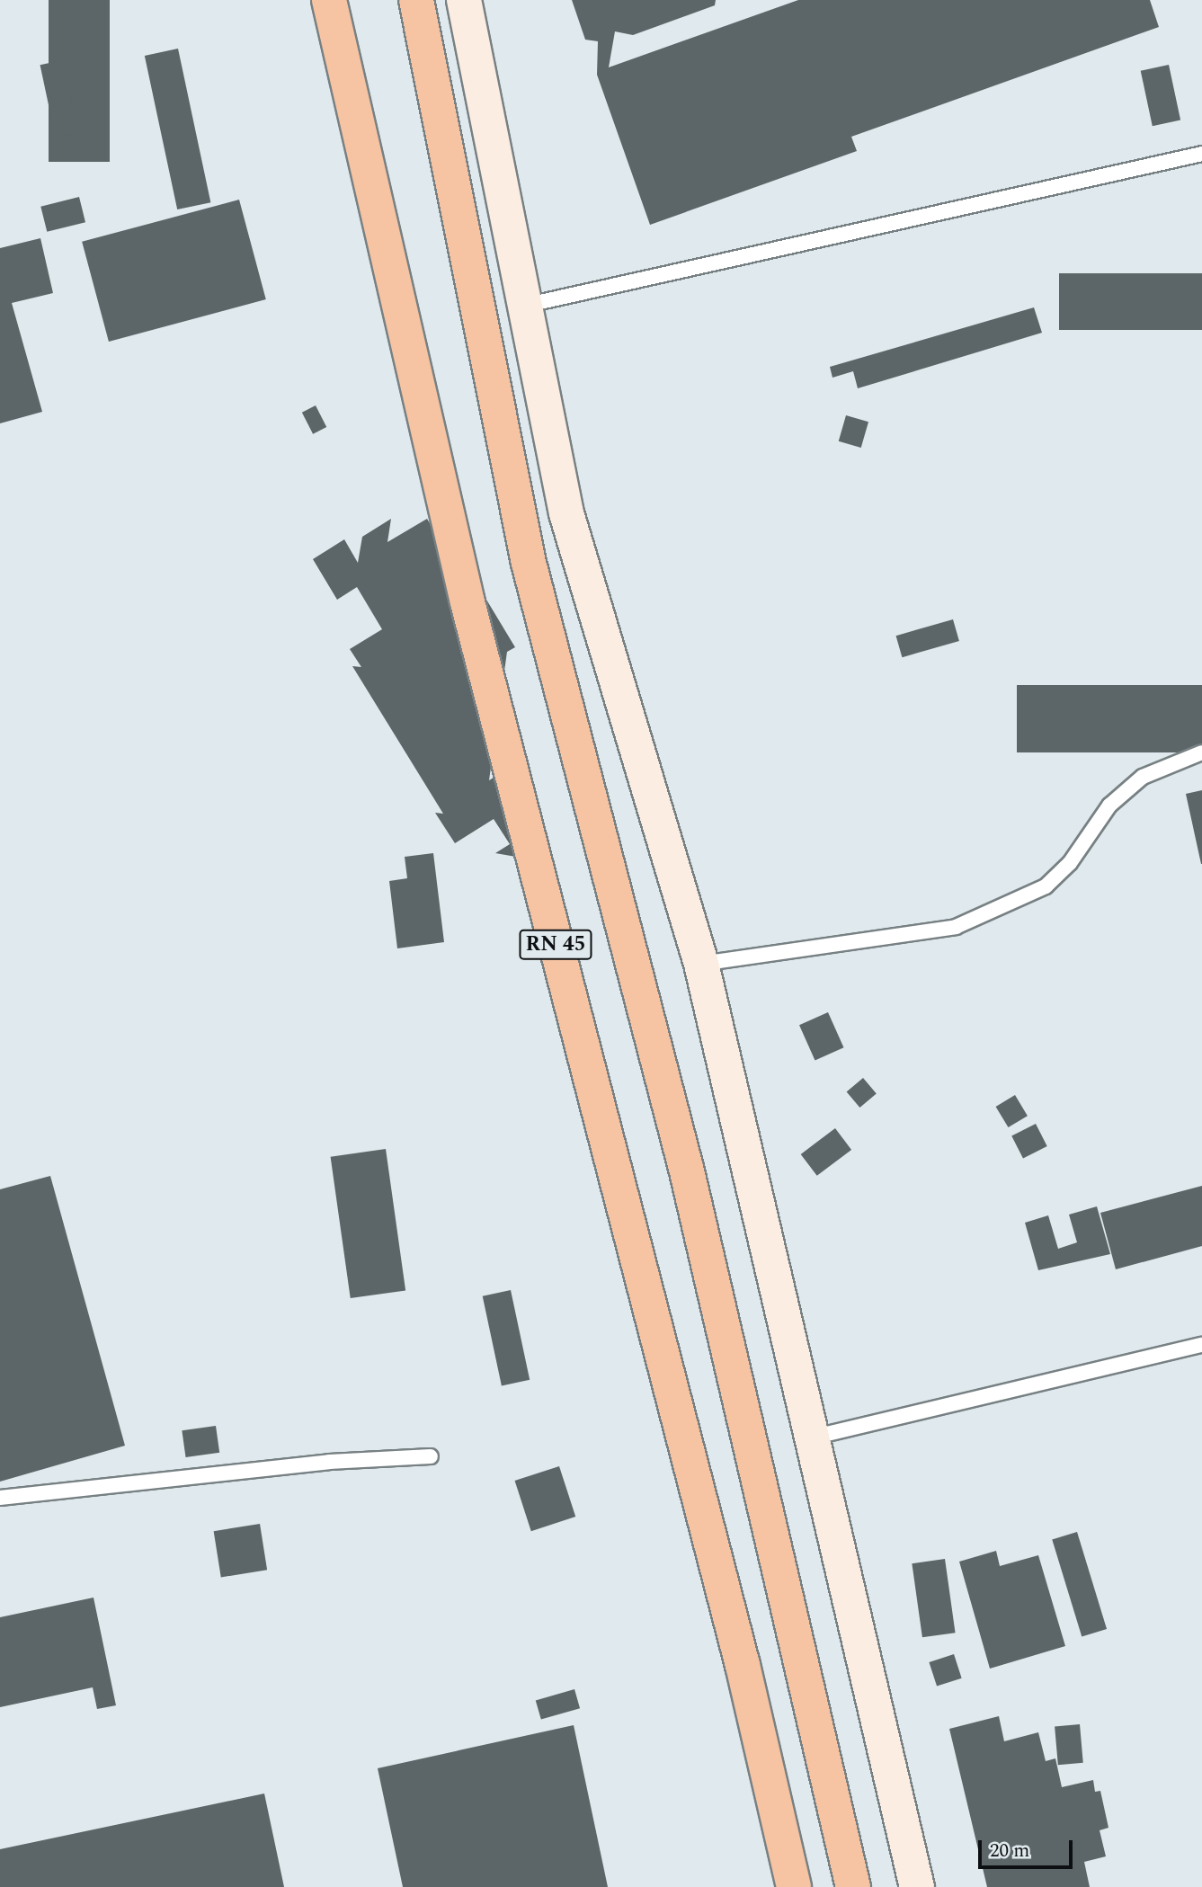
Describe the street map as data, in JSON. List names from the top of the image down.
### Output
{
  "streets": {
    "highway": ["RN 45"]
  },
  "scale_bar": "20 m"
}
